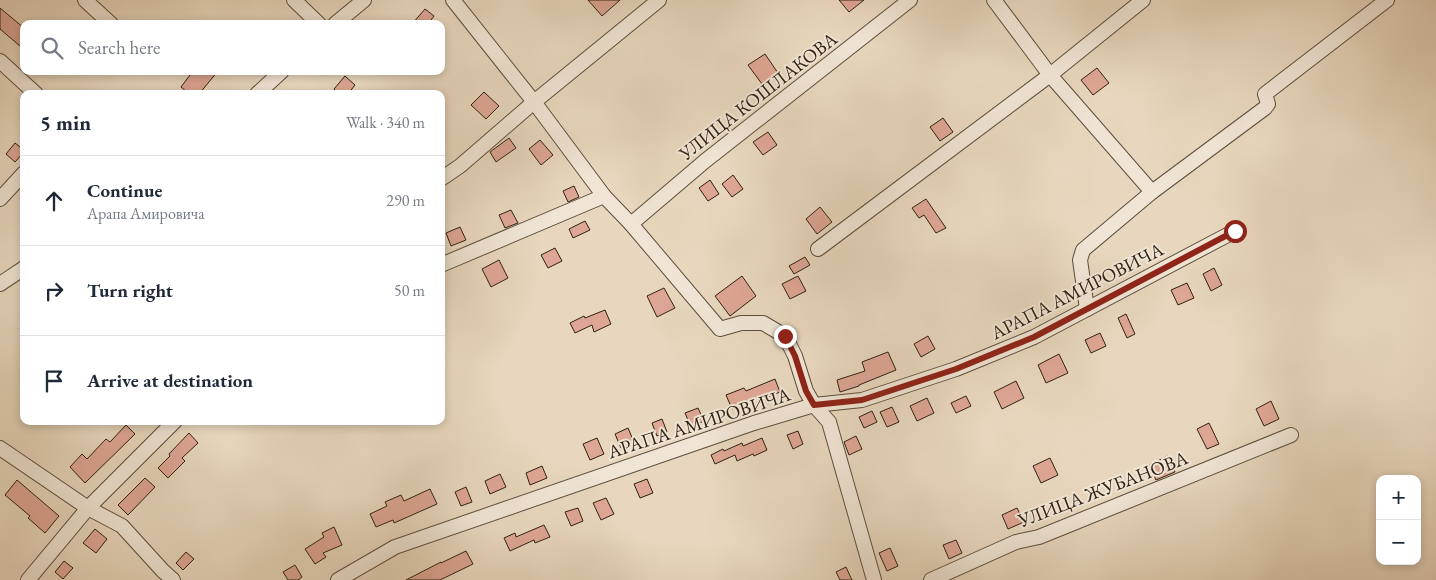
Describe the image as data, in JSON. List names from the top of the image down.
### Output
{
  "streets": {
    "street": ["УЛИЦА КОШЛАКОВА", "АРАПА АМИРОВИЧА", "УЛИЦА ЖУБАНОВА"]
  },
  "page": {
    "search": "Search here",
    "heading": ["5 min", "Walk · 340 m"],
    "list": [
      ["Continue", "Арапа Амировича", "290 m"],
      ["Turn right", "50 m"],
      "Arrive at destination"
    ],
    "map_buttons": ["+", "−"]
  }
}
